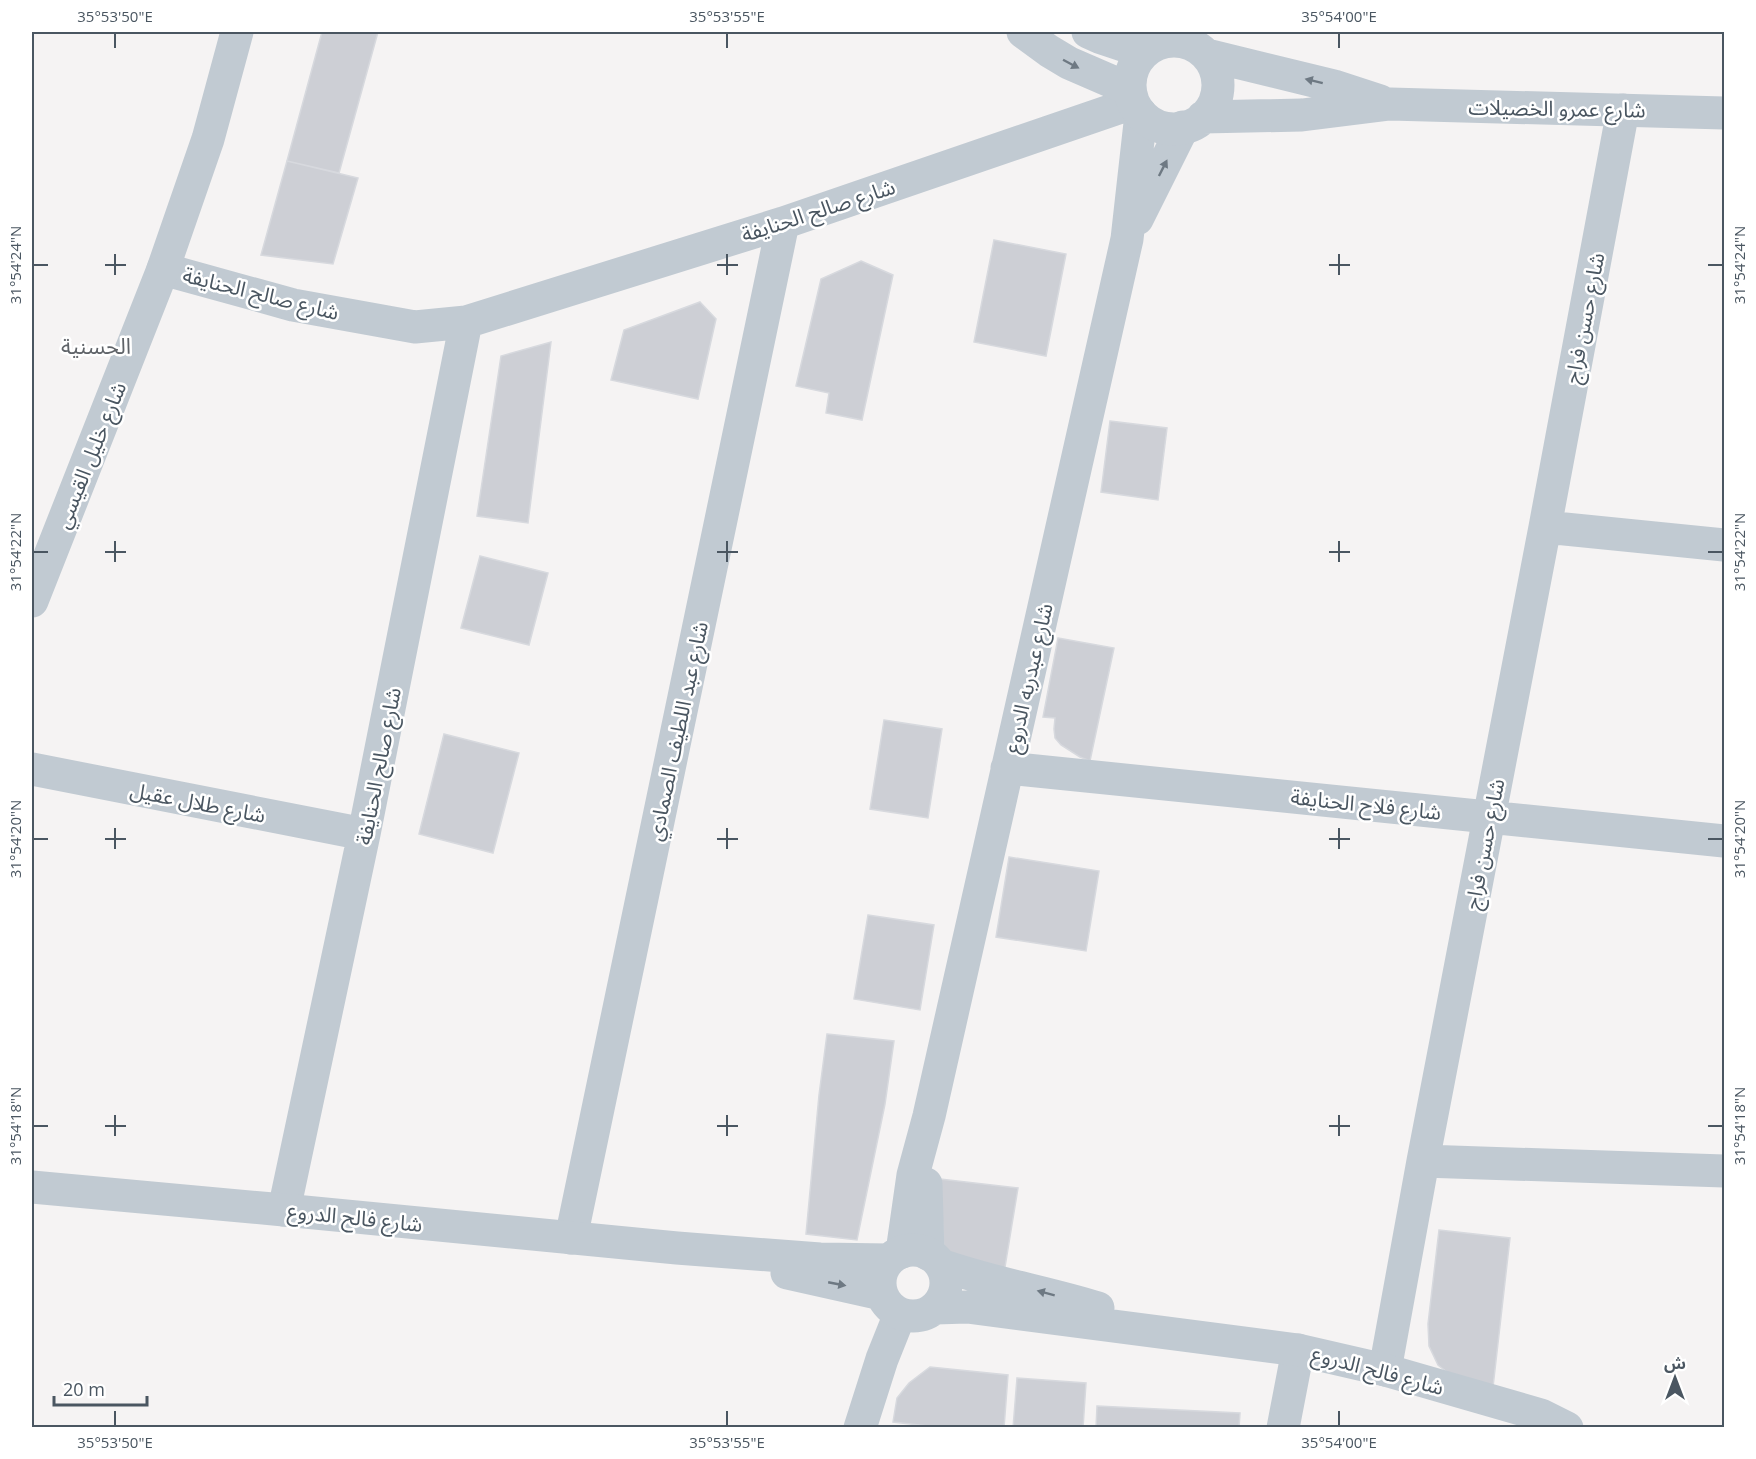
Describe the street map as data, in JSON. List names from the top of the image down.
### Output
{
  "streets": {
    "street": [
      "شارع عمرو الخصيلات",
      "شارع صالح الحنايفة",
      "شارع حسن فراج",
      "شارع خليل القيسي",
      "شارع عبدربه الدروع",
      "شارع عبد اللطيف الصمادي",
      "شارع طلال عقيل",
      "شارع فلاح الحنايفة",
      "شارع فالح الدروع"
    ]
  },
  "crossings": [
    ["شارع عمرو الخصيلات", "شارع صالح الحنايفة"],
    ["شارع عمرو الخصيلات", "شارع حسن فراج"],
    ["شارع عمرو الخصيلات", "شارع عبدربه الدروع"],
    ["شارع صالح الحنايفة", "شارع خليل القيسي"],
    ["شارع صالح الحنايفة", "شارع عبدربه الدروع"],
    ["شارع صالح الحنايفة", "شارع عبد اللطيف الصمادي"],
    ["شارع صالح الحنايفة", "شارع طلال عقيل"],
    ["شارع صالح الحنايفة", "شارع فالح الدروع"],
    ["شارع حسن فراج", "شارع فلاح الحنايفة"],
    ["شارع حسن فراج", "شارع فالح الدروع"],
    ["شارع عبدربه الدروع", "شارع فلاح الحنايفة"],
    ["شارع عبدربه الدروع", "شارع فالح الدروع"],
    ["شارع عبد اللطيف الصمادي", "شارع فالح الدروع"]
  ],
  "districts": ["الحسنية"],
  "scale_bar": "20 m",
  "north": "top",
  "coordinates": [
    "35°53'50\"E",
    "35°53'55\"E",
    "35°54'00\"E",
    "31°54'24\"N",
    "31°54'22\"N",
    "31°54'20\"N",
    "31°54'18\"N"
  ]
}
